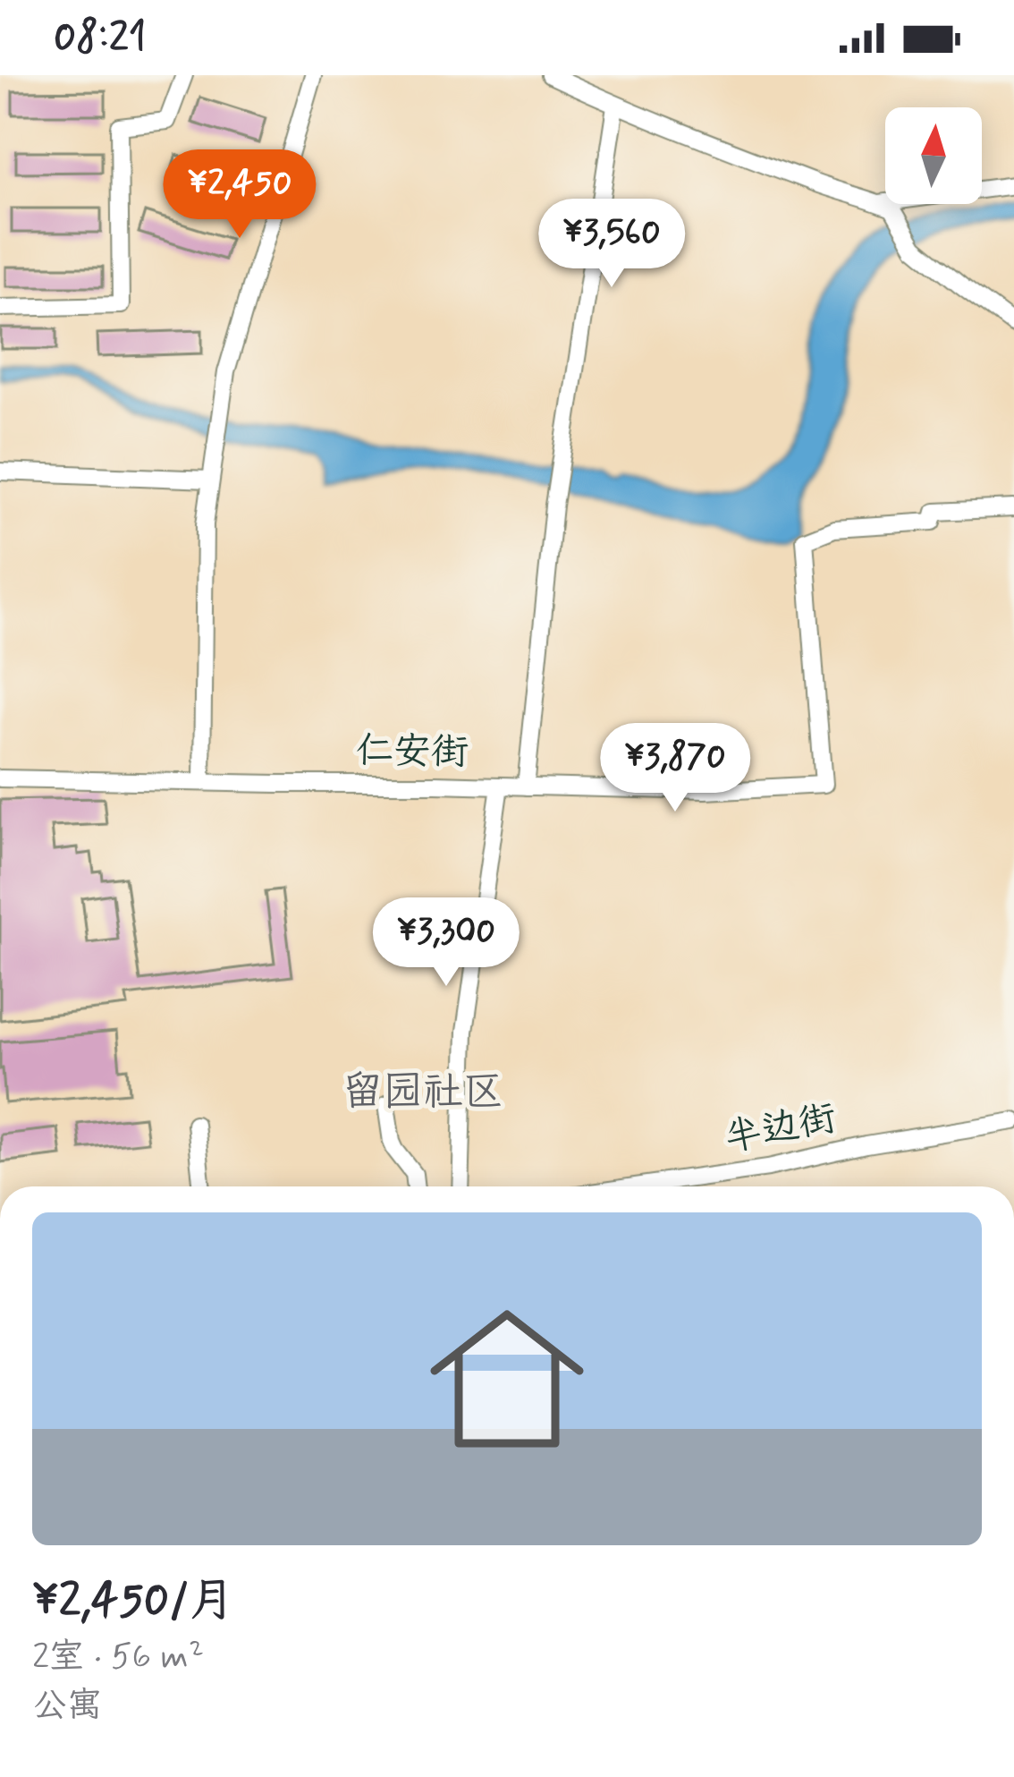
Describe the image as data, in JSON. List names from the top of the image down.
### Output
{
  "streets": {
    "street": ["仁安街", "半边街"]
  },
  "districts": ["留园社区"],
  "north": "top",
  "page": {
    "status": "08:21",
    "price": [
      "¥2,450",
      "¥3,560",
      "¥3,870",
      "¥3,300"
    ],
    "list": [
      {
        "name": "¥2,450/月",
        "note": "2室 · 56 m² · 公寓"
      }
    ]
  }
}
